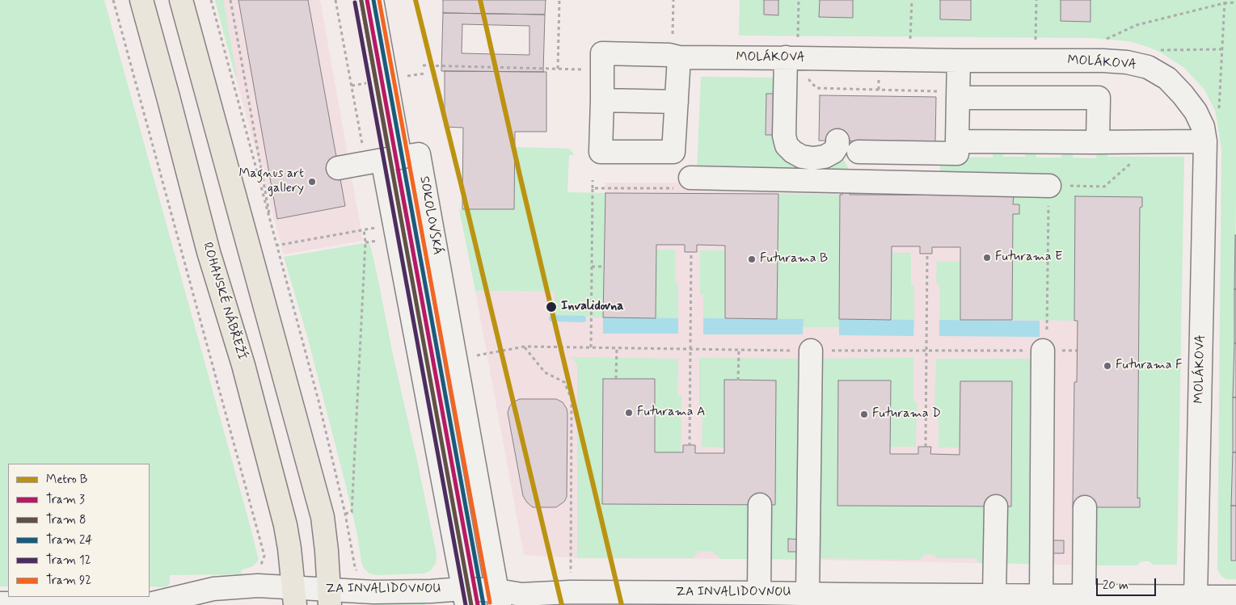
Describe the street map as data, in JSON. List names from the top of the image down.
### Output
{
  "streets": {
    "main road": ["ROHANSKÉ NÁBŘEŽÍ"],
    "street": ["MOLÁKOVA", "SOKOLOVSKÁ", "ZA INVALIDOVNOU"]
  },
  "crossings": [
    ["MOLÁKOVA", "ZA INVALIDOVNOU"],
    ["SOKOLOVSKÁ", "ZA INVALIDOVNOU"],
    ["ROHANSKÉ NÁBŘEŽÍ", "ZA INVALIDOVNOU"]
  ],
  "places": [
    "Magnus art gallery",
    "Futurama E",
    "Futurama B",
    "Invalidovna",
    "Futurama F",
    "Futurama A",
    "Futurama D"
  ],
  "lines": [
    "metro line B",
    "tram line 3",
    "tram line 24",
    "tram line 92",
    "tram line 8",
    "tram line 12"
  ],
  "legend": [
    "Metro B",
    "Tram 3",
    "Tram 8",
    "Tram 24",
    "Tram 12",
    "Tram 92"
  ],
  "scale_bar": "20 m"
}
